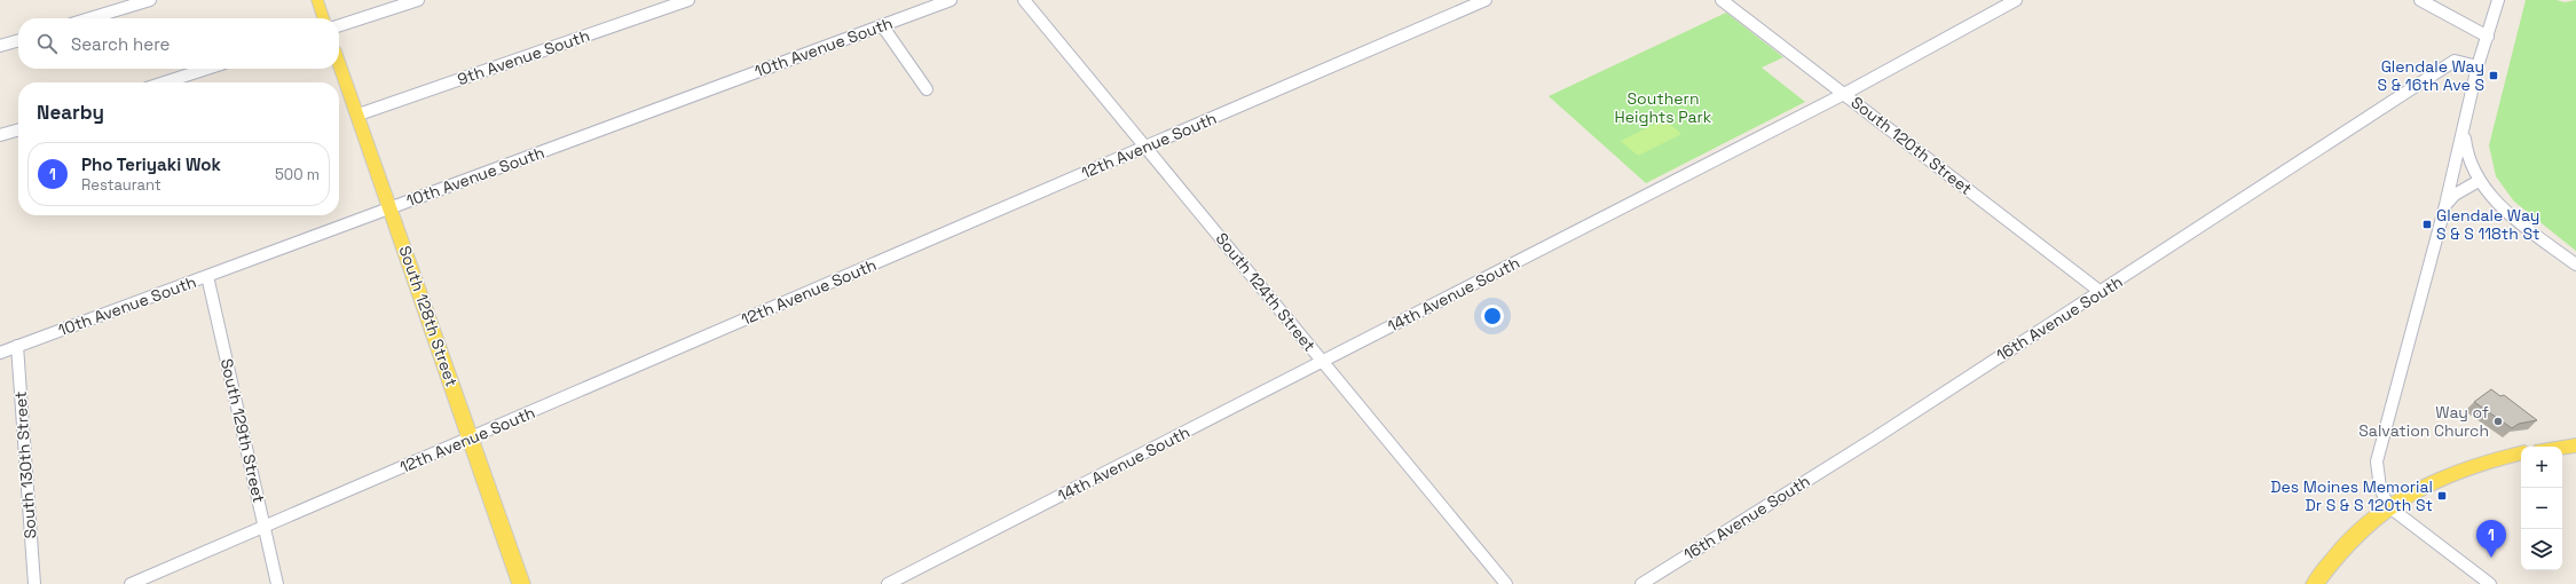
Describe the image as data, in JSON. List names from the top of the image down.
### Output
{
  "streets": {
    "main road": ["South 128th Street"],
    "street": [
      "10th Avenue South",
      "9th Avenue South",
      "12th Avenue South",
      "South 120th Street",
      "South 124th Street",
      "14th Avenue South",
      "16th Avenue South",
      "South 129th Street",
      "South 130th Street"
    ]
  },
  "crossings": [
    ["10th Avenue South", "South 128th Street"],
    ["10th Avenue South", "South 129th Street"],
    ["10th Avenue South", "South 130th Street"],
    ["9th Avenue South", "South 128th Street"],
    ["12th Avenue South", "South 124th Street"],
    ["12th Avenue South", "South 128th Street"],
    ["12th Avenue South", "South 129th Street"],
    ["South 120th Street", "14th Avenue South"],
    ["South 120th Street", "16th Avenue South"],
    ["South 124th Street", "14th Avenue South"]
  ],
  "parks": ["Southern Heights Park"],
  "places": {
    "transit": ["Glendale Way S & 16th Ave S", "Glendale Way S & S 118th St", "Des Moines Memorial Dr S & S 120th St"],
    "other": ["Way of Salvation Church"]
  },
  "page": {
    "search": "Search here",
    "heading": "Nearby",
    "list": [
      {
        "mark": "1",
        "name": "Pho Teriyaki Wok",
        "note": "Restaurant",
        "value": "500 m"
      }
    ],
    "map_buttons": ["+", "−"],
    "pins": "1"
  }
}
